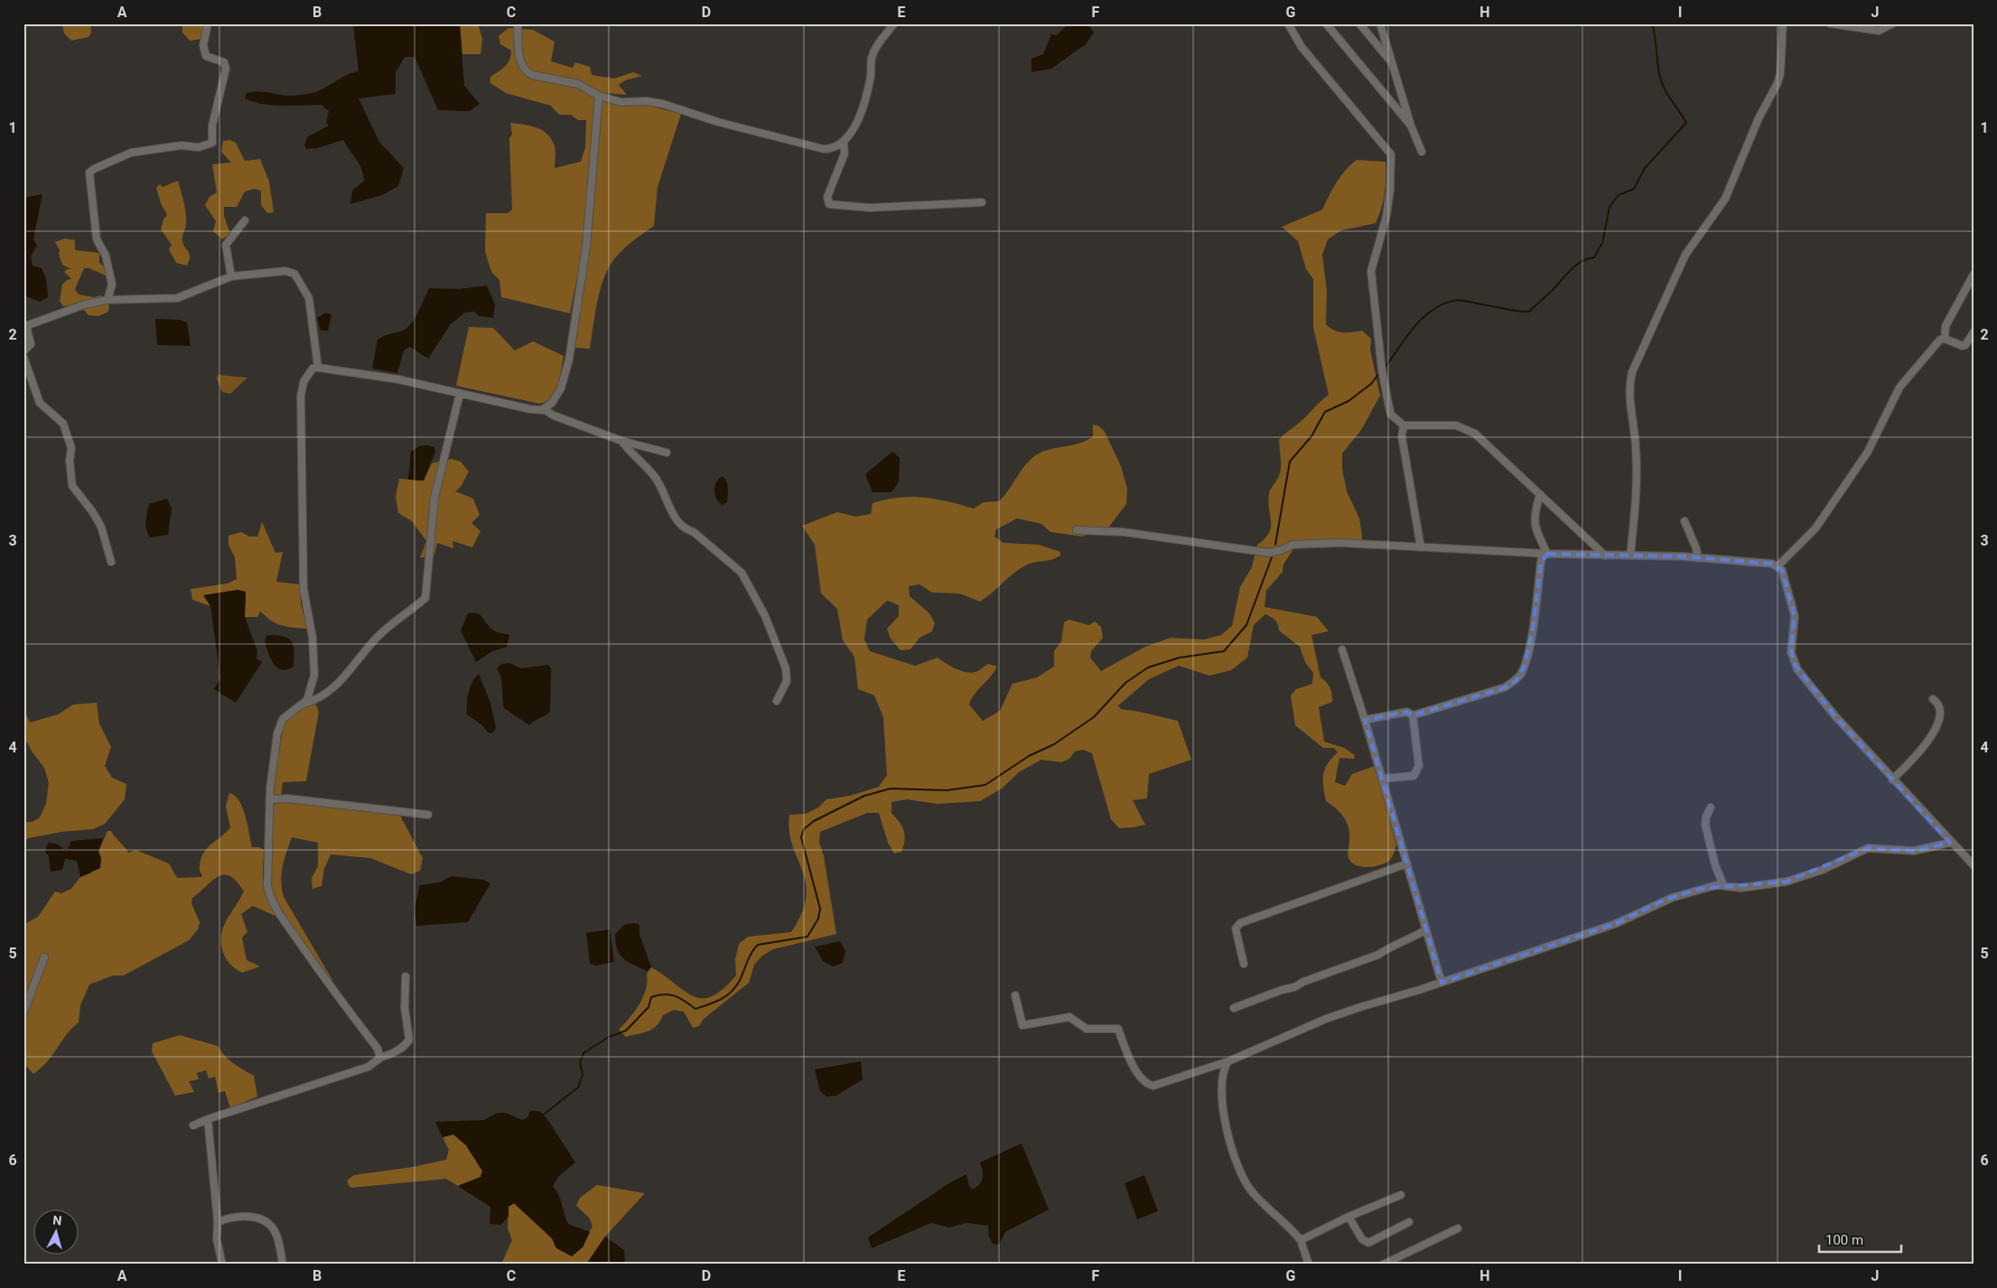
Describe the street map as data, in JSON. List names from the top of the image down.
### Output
{
  "scale_bar": "100 m",
  "north": "top",
  "grid": {
    "columns": [
      "A",
      "B",
      "C",
      "D",
      "E",
      "F",
      "G",
      "H",
      "I",
      "J"
    ],
    "rows": [
      "1",
      "2",
      "3",
      "4",
      "5",
      "6"
    ]
  }
}
